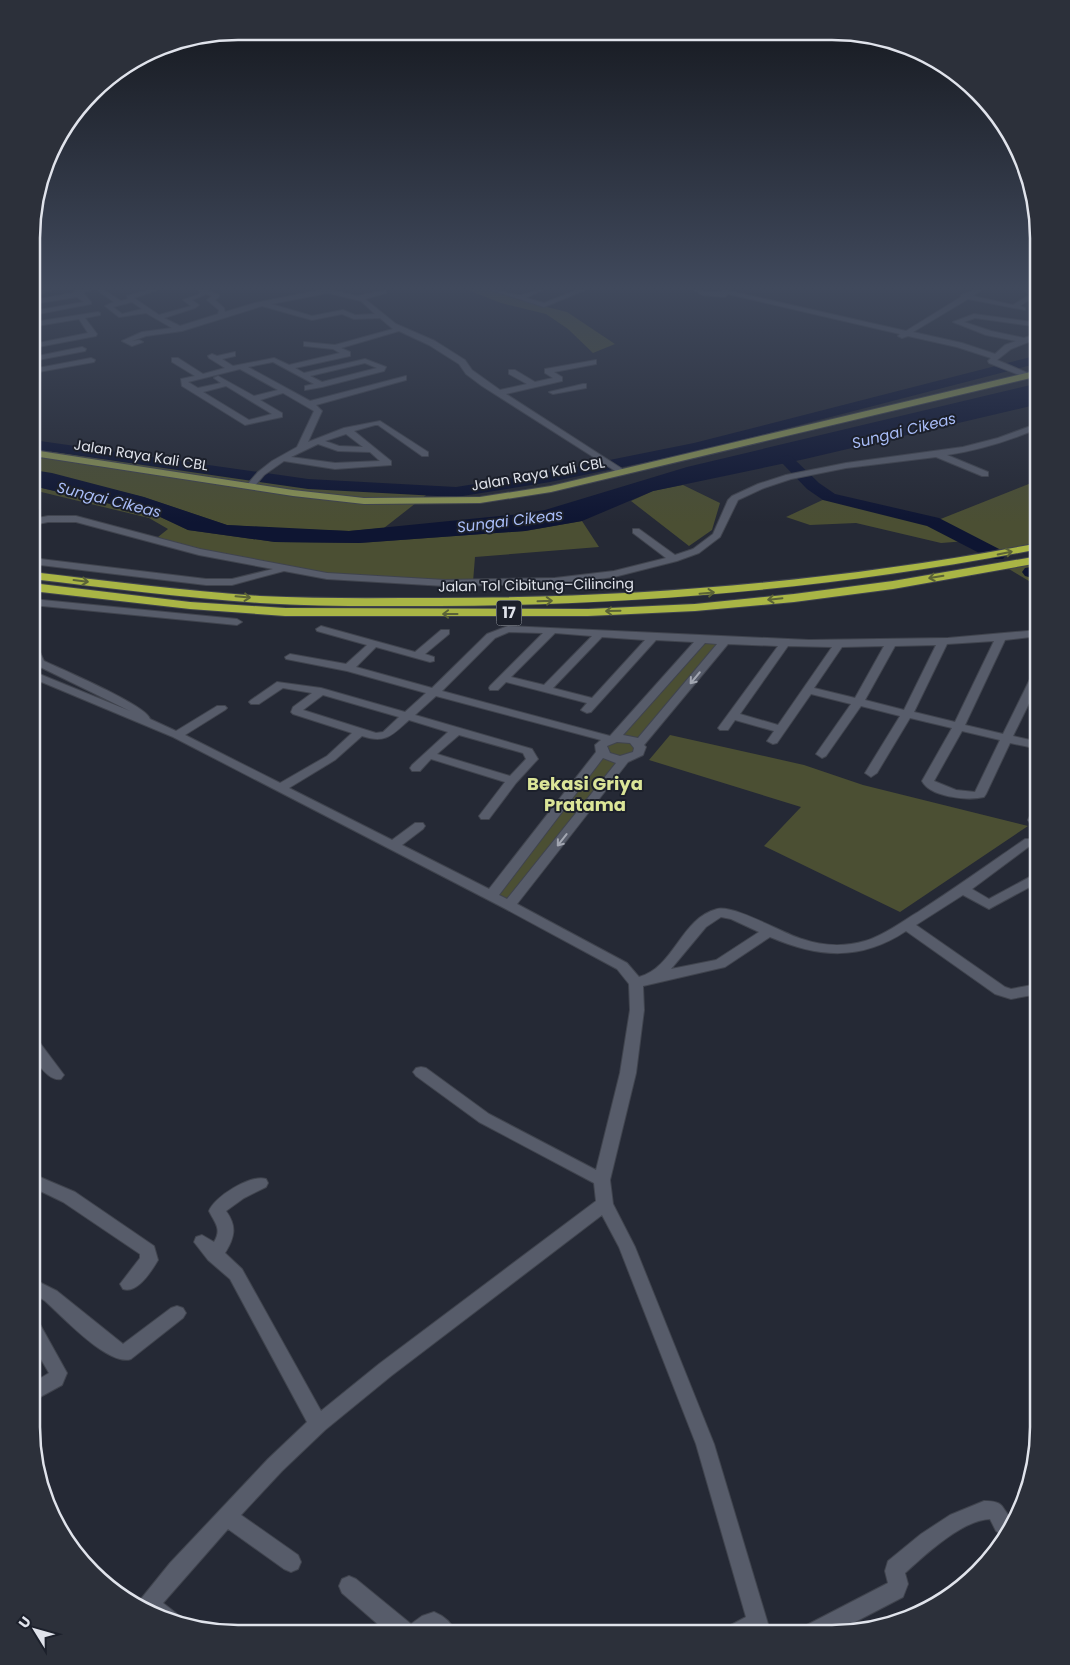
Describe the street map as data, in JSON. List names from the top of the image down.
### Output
{
  "streets": {
    "highway": ["Jalan Tol Cibitung–Cilincing", "17"],
    "main road": ["Jalan Raya Kali CBL"]
  },
  "districts": ["Bekasi Griya Pratama"],
  "water": ["Sungai Cikeas"],
  "north": "top left"
}
